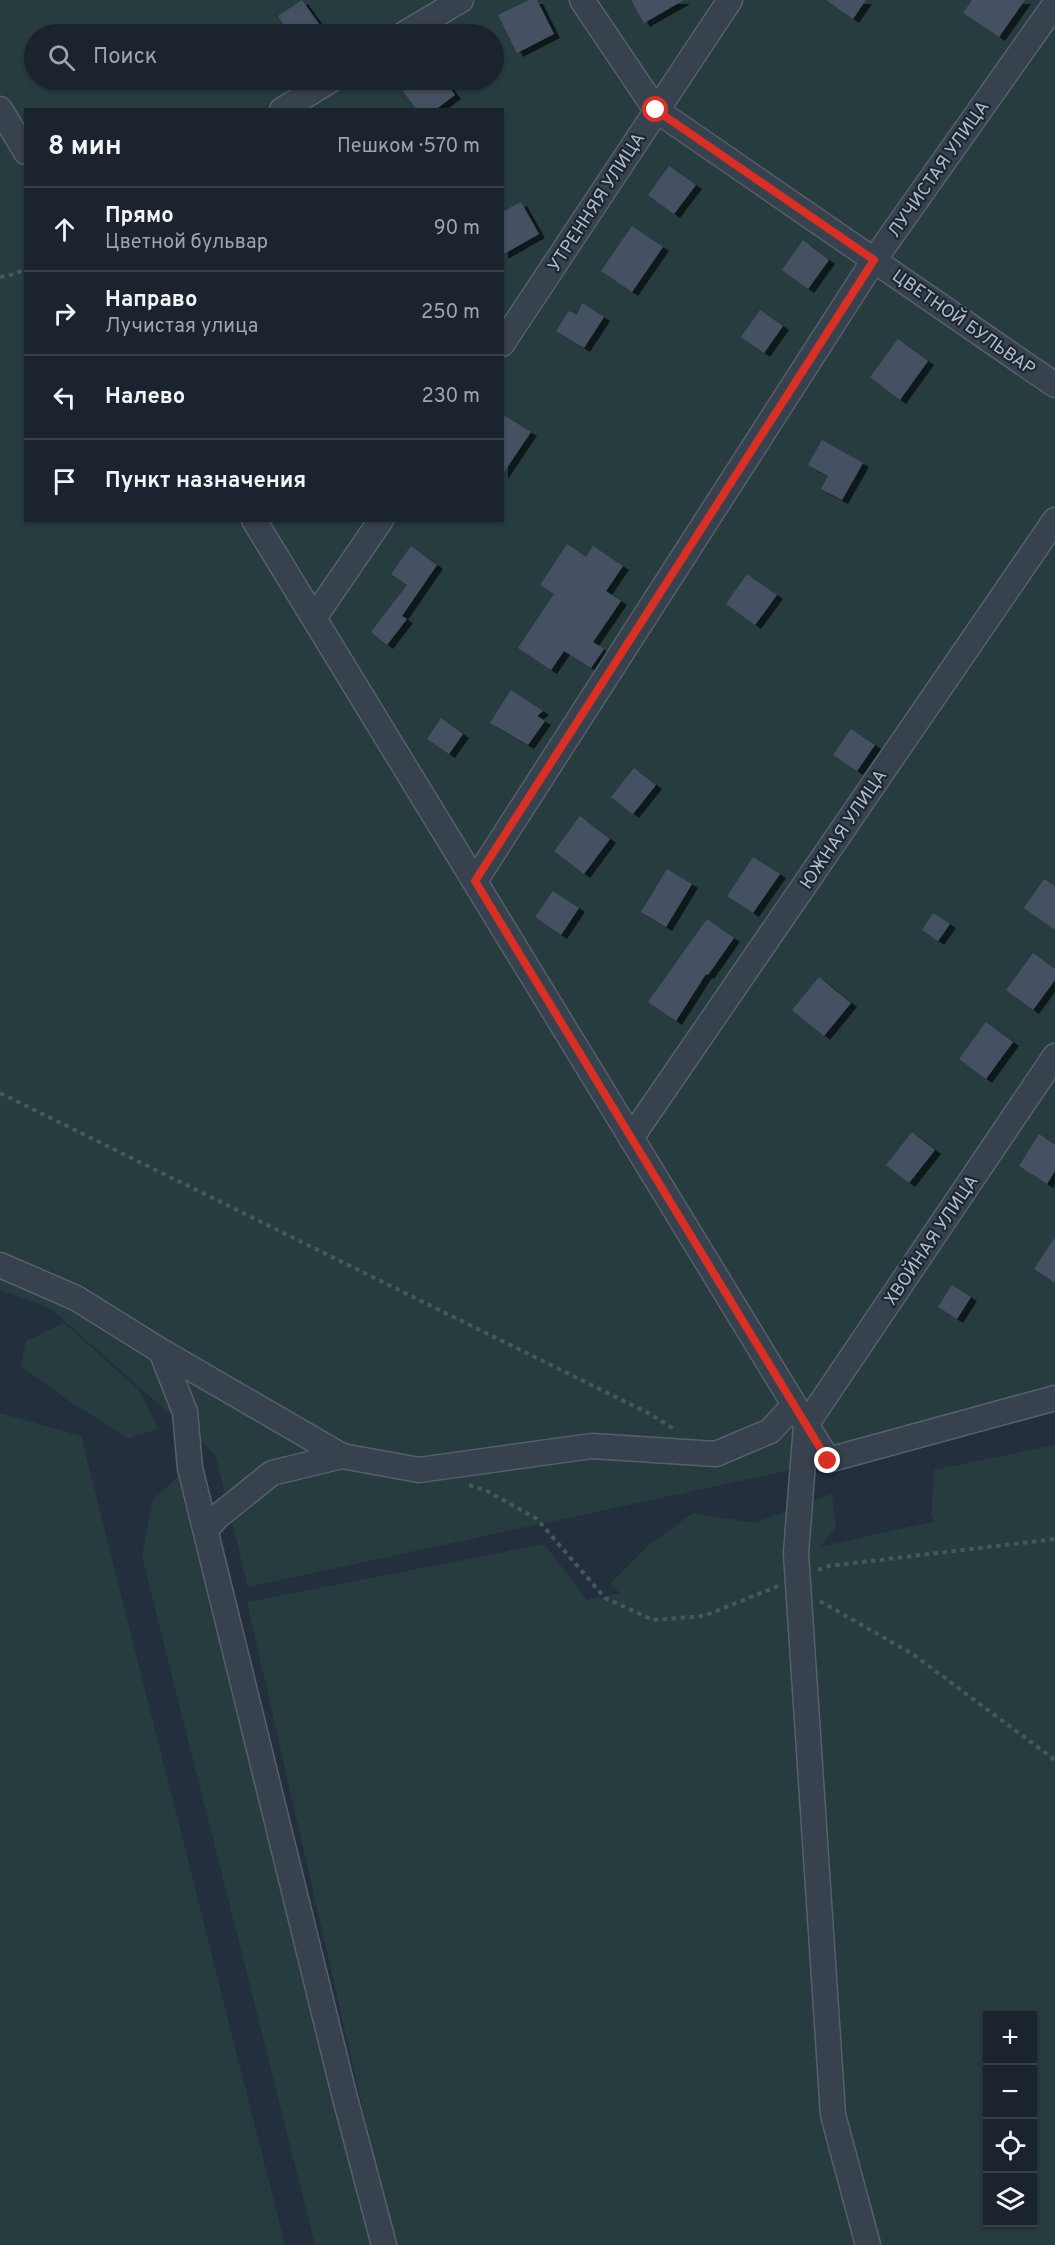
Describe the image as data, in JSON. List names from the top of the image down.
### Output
{
  "streets": {
    "street": [
      "ЛУЧИСТАЯ УЛИЦА",
      "УТРЕННЯЯ УЛИЦА",
      "ЦВЕТНОЙ БУЛЬВАР",
      "ЮЖНАЯ УЛИЦА",
      "ХВОЙНАЯ УЛИЦА"
    ]
  },
  "crossings": [
    ["ЛУЧИСТАЯ УЛИЦА", "ЦВЕТНОЙ БУЛЬВАР"],
    ["УТРЕННЯЯ УЛИЦА", "ЦВЕТНОЙ БУЛЬВАР"]
  ],
  "page": {
    "search": "Поиск",
    "heading": ["8 мин", "Пешком · 570 m"],
    "list": [
      ["Прямо", "Цветной бульвар", "90 m"],
      ["Направо", "Лучистая улица", "250 m"],
      ["Налево", "230 m"],
      "Пункт назначения"
    ],
    "map_buttons": ["+", "−"]
  }
}
